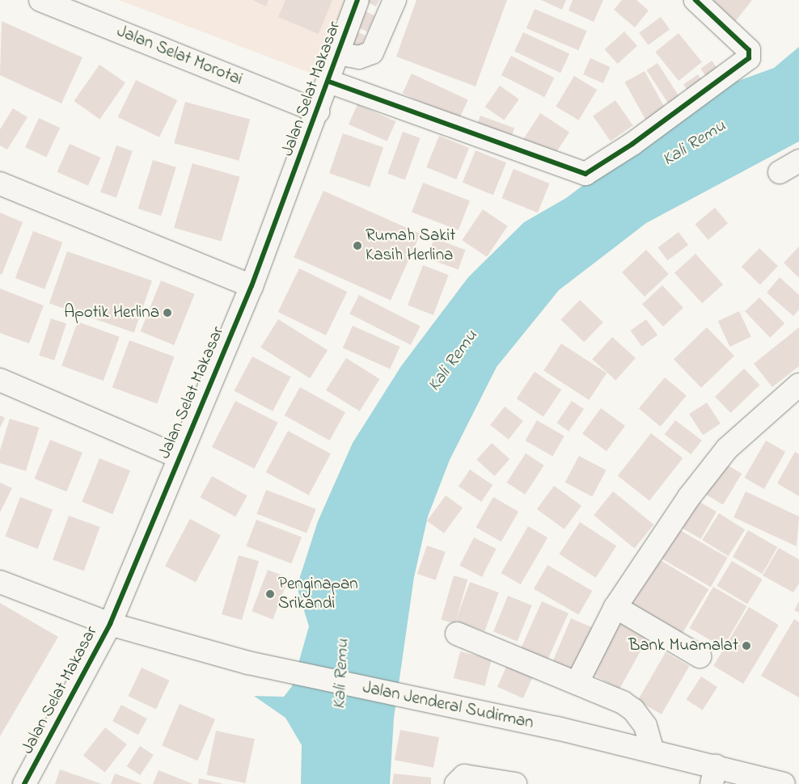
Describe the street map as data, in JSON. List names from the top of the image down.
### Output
{
  "streets": {
    "street": ["Jalan Selat Morotai", "Jalan Selat Makasar", "Jalan Jenderal Sudirman"]
  },
  "crossings": [
    ["Jalan Selat Morotai", "Jalan Selat Makasar"],
    ["Jalan Selat Makasar", "Jalan Jenderal Sudirman"]
  ],
  "water": ["Kali Remu"],
  "places": [
    "Rumah Sakit Kasih Herlina",
    "Apotik Herlina",
    "Penginapan Srikandi",
    "Bank Muamalat"
  ]
}
